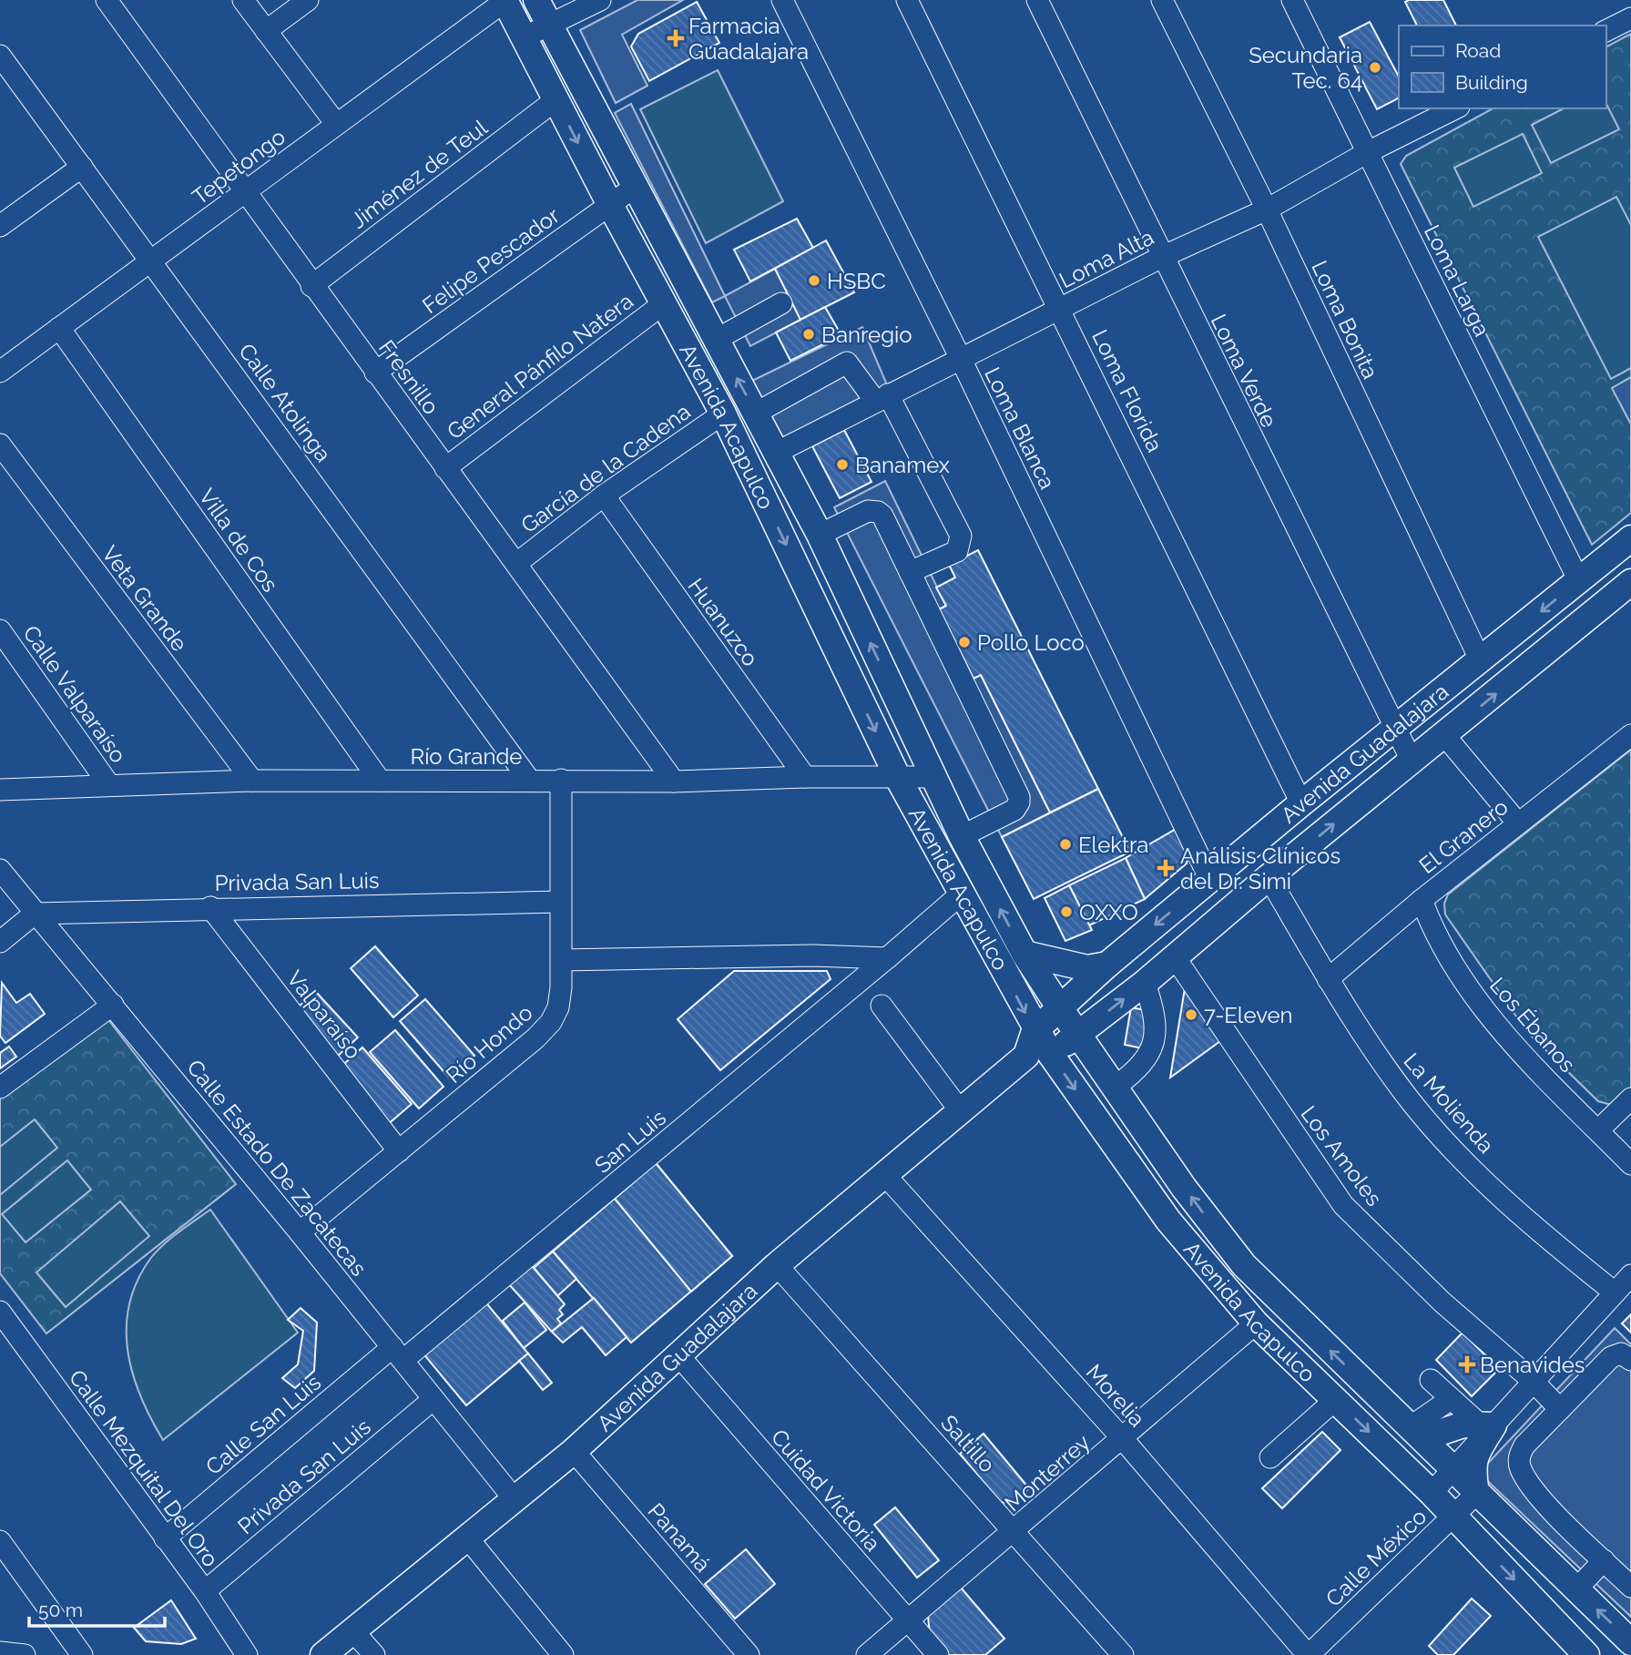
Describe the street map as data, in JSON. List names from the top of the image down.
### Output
{
  "streets": {
    "main road": ["Avenida Acapulco", "Avenida Guadalajara"],
    "street": [
      "Tepetongo",
      "Jiménez de Teul",
      "Loma Alta",
      "Felipe Pescador",
      "Loma Larga",
      "Loma Bonita",
      "General Pánfilo Natera",
      "Loma Verde",
      "Fresnillo",
      "Loma Florida",
      "Calle Atolinga",
      "Loma Blanca",
      "García de la Cadena",
      "Villa de Cos",
      "Veta Grande",
      "Huanuzco",
      "Calle Valparaíso",
      "Río Grande",
      "El Granero",
      "Privada San Luis",
      "Valparaíso",
      "Los Ébanos",
      "Río Hondo",
      "La Molienda",
      "San Luis",
      "Los Amoles",
      "Calle Estado De Zacatecas",
      "Morelia",
      "Calle San Luis",
      "Saltillo",
      "Calle Mezquital Del Oro",
      "Monterrey",
      "Cuidad Victoria",
      "Panamá",
      "Calle México"
    ]
  },
  "crossings": [
    ["Tepetongo", "Fresnillo"],
    ["Tepetongo", "Calle Atolinga"],
    ["Tepetongo", "Avenida Acapulco"],
    ["Tepetongo", "Villa de Cos"],
    ["Jiménez de Teul", "Fresnillo"],
    ["Jiménez de Teul", "Avenida Acapulco"],
    ["Loma Alta", "Loma Larga"],
    ["Loma Alta", "Loma Bonita"],
    ["Loma Alta", "Loma Verde"],
    ["Loma Alta", "Loma Florida"],
    ["Loma Alta", "Avenida Acapulco"],
    ["Loma Alta", "Loma Blanca"],
    ["Felipe Pescador", "Fresnillo"],
    ["Felipe Pescador", "Avenida Acapulco"],
    ["Loma Larga", "Avenida Guadalajara"],
    ["Loma Bonita", "Avenida Guadalajara"],
    ["General Pánfilo Natera", "Fresnillo"],
    ["General Pánfilo Natera", "Avenida Acapulco"],
    ["Loma Verde", "Avenida Guadalajara"],
    ["Fresnillo", "García de la Cadena"],
    ["Fresnillo", "Río Grande"],
    ["Loma Florida", "Avenida Guadalajara"],
    ["Calle Atolinga", "Río Grande"],
    ["Avenida Acapulco", "García de la Cadena"],
    ["Avenida Acapulco", "Avenida Guadalajara"],
    ["Avenida Acapulco", "Río Grande"],
    ["Avenida Acapulco", "Monterrey"],
    ["Avenida Acapulco", "Calle México"],
    ["Loma Blanca", "Avenida Guadalajara"],
    ["García de la Cadena", "Huanuzco"],
    ["Villa de Cos", "Río Grande"],
    ["Veta Grande", "Río Grande"],
    ["Huanuzco", "Río Grande"],
    ["Calle Valparaíso", "Río Grande"],
    ["Avenida Guadalajara", "La Molienda"],
    ["Avenida Guadalajara", "Los Amoles"],
    ["Avenida Guadalajara", "Calle Estado De Zacatecas"],
    ["Avenida Guadalajara", "Morelia"],
    ["Avenida Guadalajara", "Saltillo"],
    ["Avenida Guadalajara", "Cuidad Victoria"],
    ["Avenida Guadalajara", "Panamá"],
    ["Río Grande", "Río Hondo"],
    ["El Granero", "Los Ébanos"],
    ["El Granero", "La Molienda"],
    ["Privada San Luis", "Valparaíso"],
    ["Privada San Luis", "Río Hondo"],
    ["Privada San Luis", "Calle Estado De Zacatecas"],
    ["Privada San Luis", "Calle Mezquital Del Oro"],
    ["Valparaíso", "Río Hondo"],
    ["Río Hondo", "Calle Estado De Zacatecas"],
    ["San Luis", "Calle Estado De Zacatecas"],
    ["San Luis", "Calle San Luis"],
    ["Calle Estado De Zacatecas", "Calle San Luis"],
    ["Morelia", "Monterrey"],
    ["Morelia", "Calle México"],
    ["Calle San Luis", "Calle Mezquital Del Oro"],
    ["Saltillo", "Monterrey"],
    ["Monterrey", "Cuidad Victoria"]
  ],
  "places": {
    "health": ["Farmacia Guadalajara", "Análisis Clínicos del Dr. Simi", "Benavides"],
    "other": [
      "Secundaria Tec. 64",
      "HSBC",
      "Banregio",
      "Banamex",
      "Pollo Loco",
      "Elektra",
      "OXXO",
      "7-Eleven"
    ]
  },
  "legend": ["Road", "Building"],
  "scale_bar": "50 m"
}
